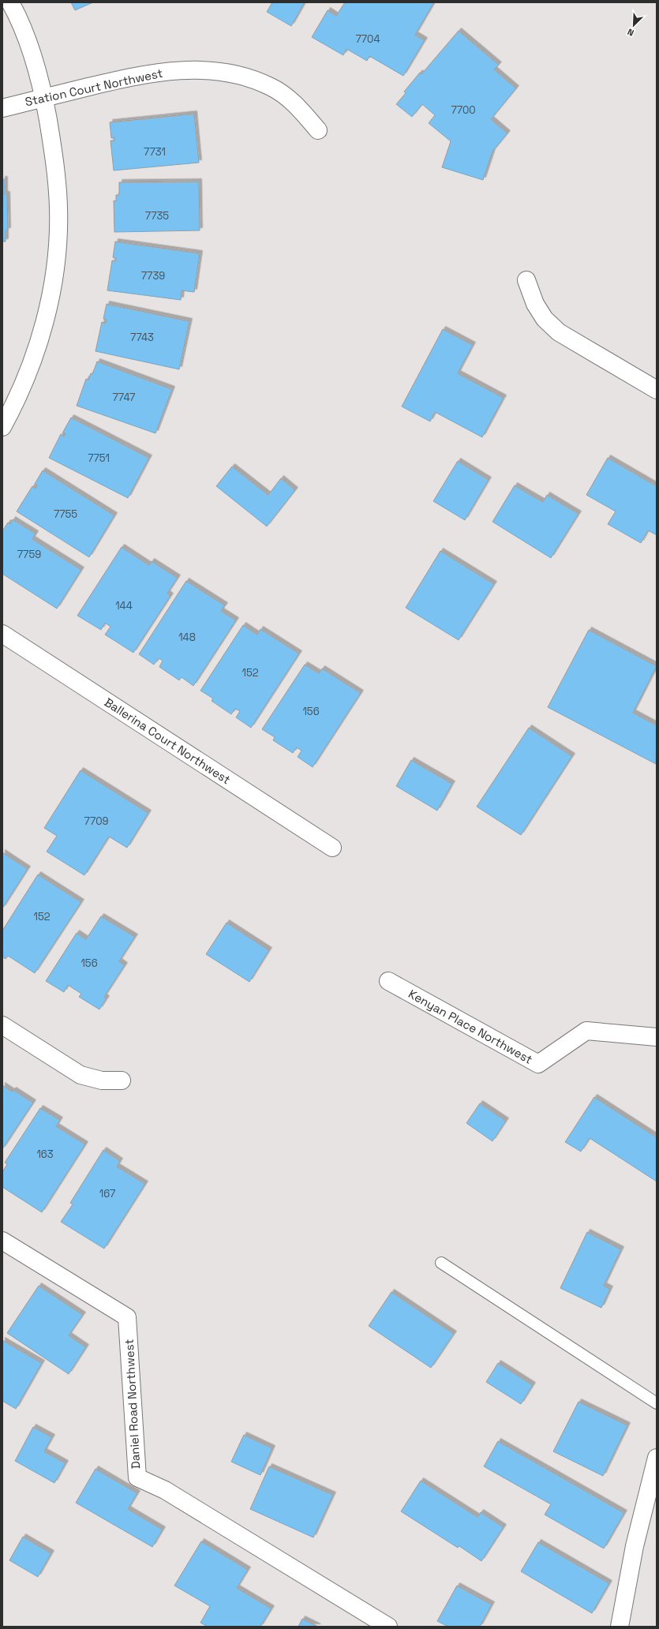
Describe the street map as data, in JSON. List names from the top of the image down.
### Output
{
  "streets": {
    "street": [
      "Station Court Northwest",
      "Ballerina Court Northwest",
      "Kenyan Place Northwest",
      "Daniel Road Northwest"
    ]
  },
  "house_numbers": [
    "7704",
    "7700",
    "7731",
    "7735",
    "7739",
    "7743",
    "7747",
    "7751",
    "7755",
    "7759",
    "144",
    "148",
    "152",
    "156",
    "7709",
    "152",
    "156",
    "163",
    "167"
  ],
  "north": "bottom left"
}
